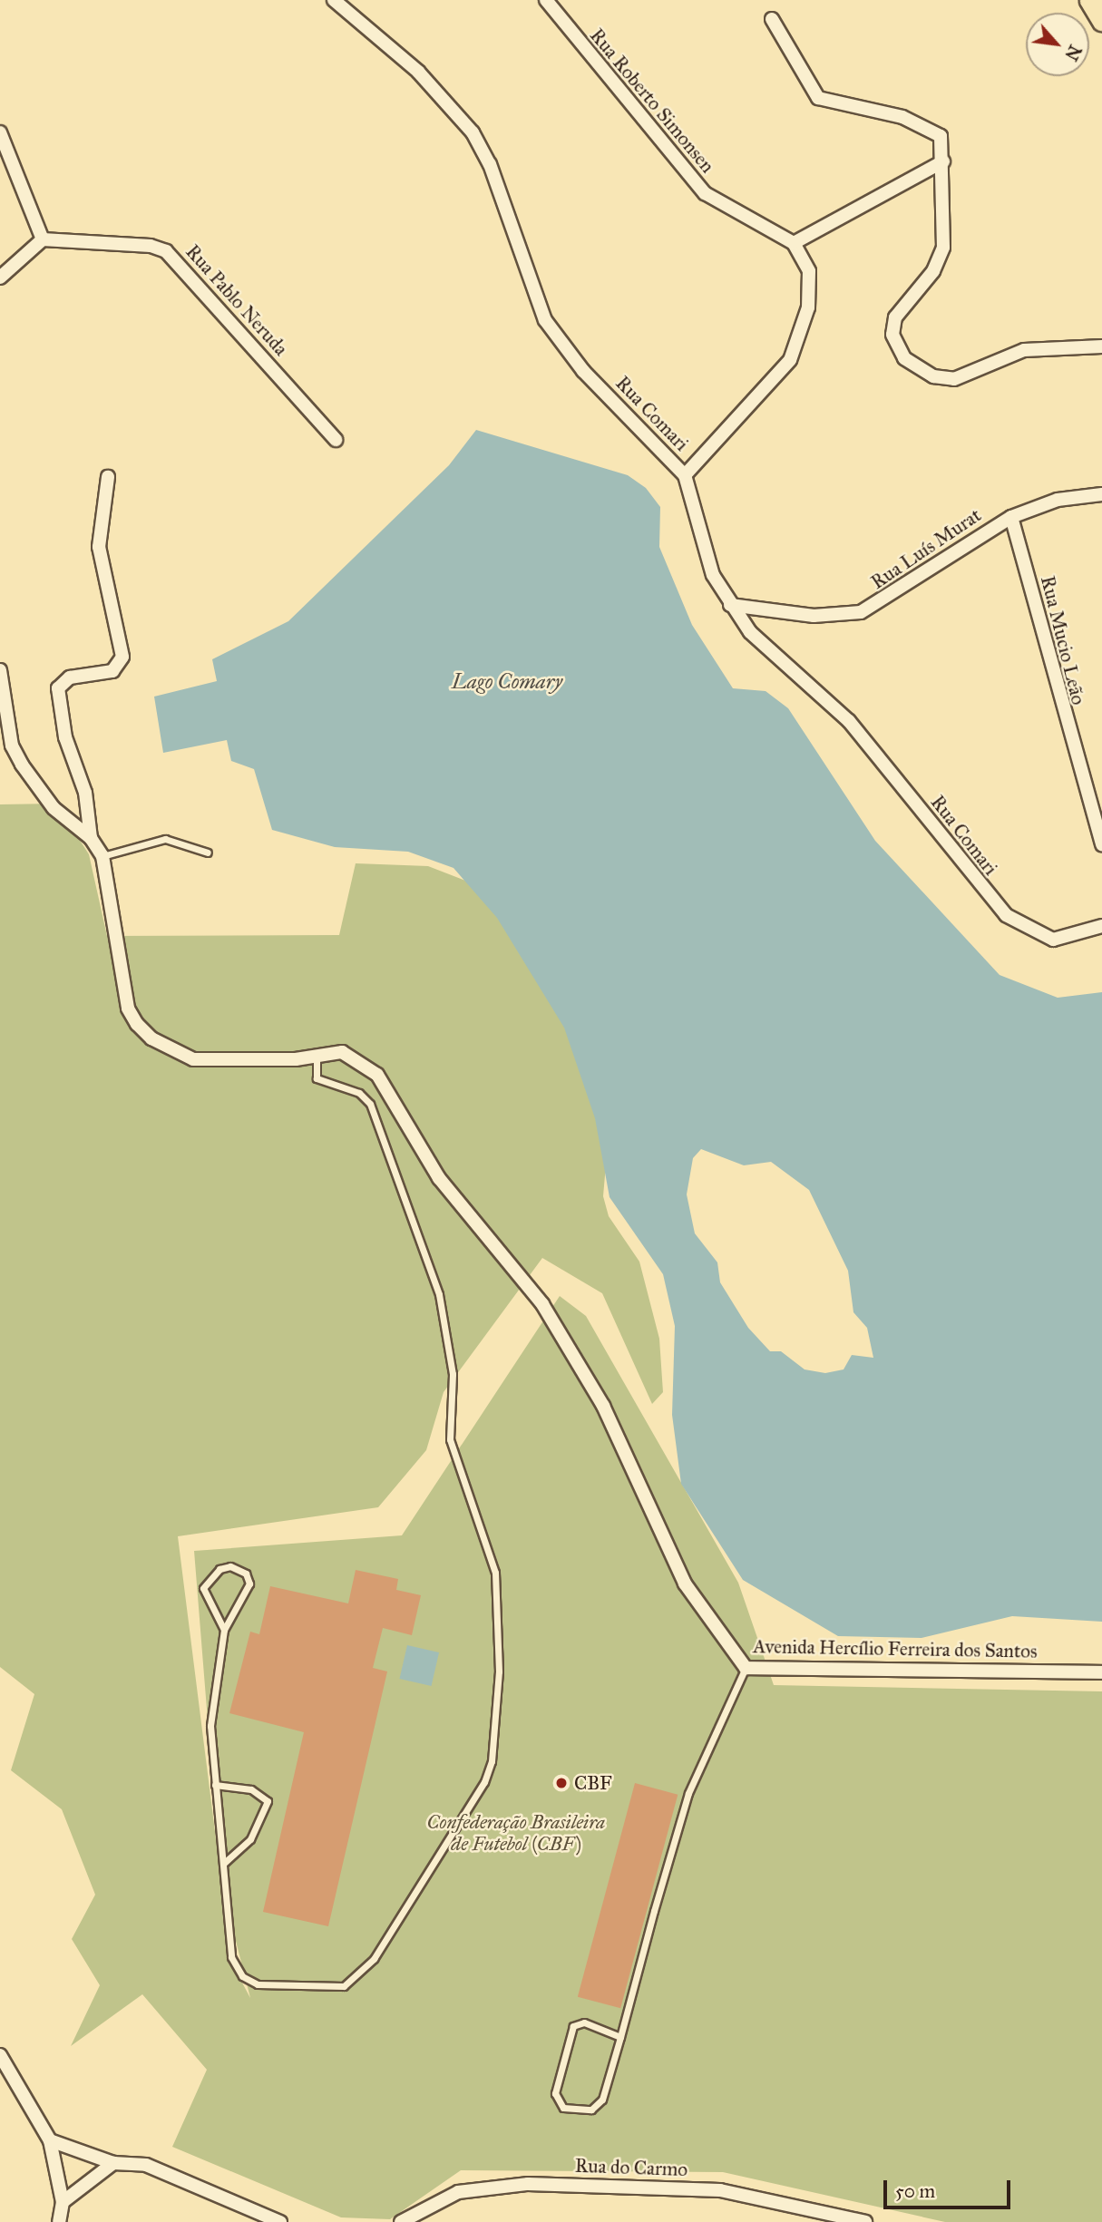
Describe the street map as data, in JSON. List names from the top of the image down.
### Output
{
  "streets": {
    "street": [
      "Rua Roberto Simonsen",
      "Rua Pablo Neruda",
      "Rua Comari",
      "Rua Luís Murat",
      "Rua Mucio Leão",
      "Avenida Hercílio Ferreira dos Santos",
      "Rua do Carmo"
    ]
  },
  "crossings": [
    ["Rua Comari", "Rua Luís Murat"],
    ["Rua Luís Murat", "Rua Mucio Leão"]
  ],
  "water": ["Lago Comary"],
  "parks": ["Confederação Brasileira de Futebol (CBF)"],
  "places": ["CBF"],
  "scale_bar": "50 m",
  "north": "bottom right"
}
